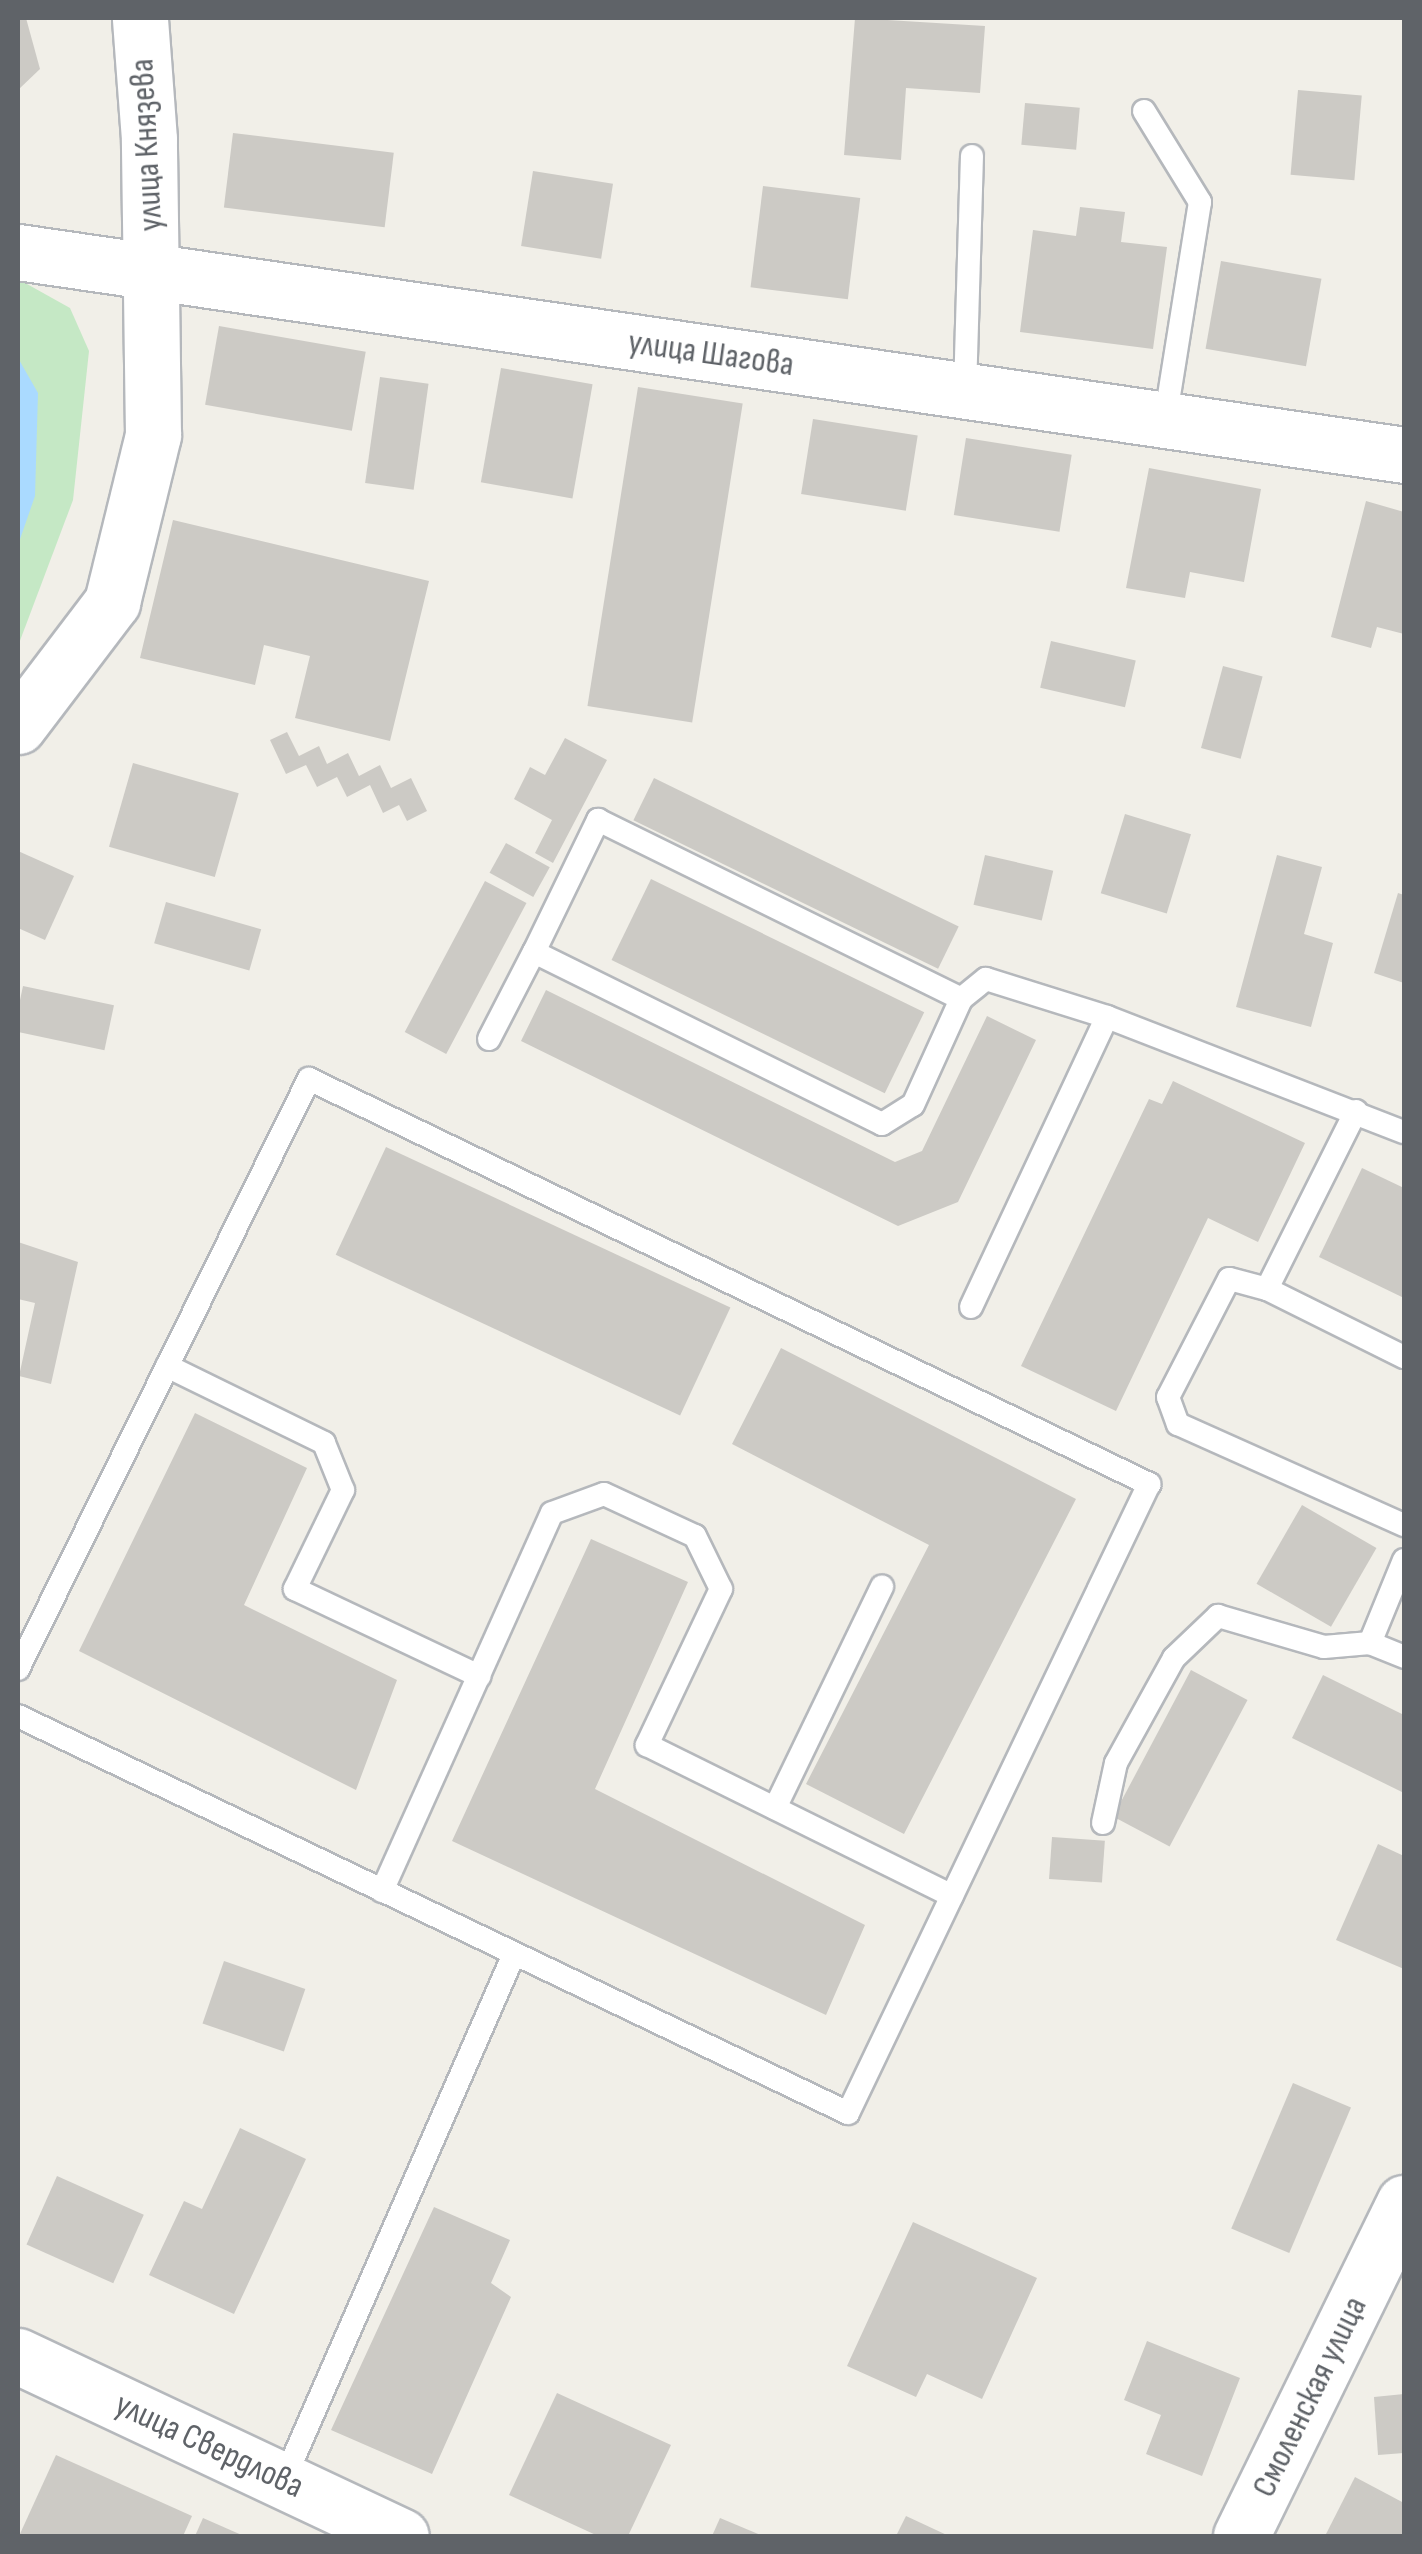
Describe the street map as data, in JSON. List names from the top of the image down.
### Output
{
  "streets": {
    "main road": [
      "улица Князева",
      "улица Шагова",
      "Смоленская улица",
      "улица Свердлова"
    ]
  },
  "crossings": [
    ["улица Князева", "улица Шагова"]
  ]
}
